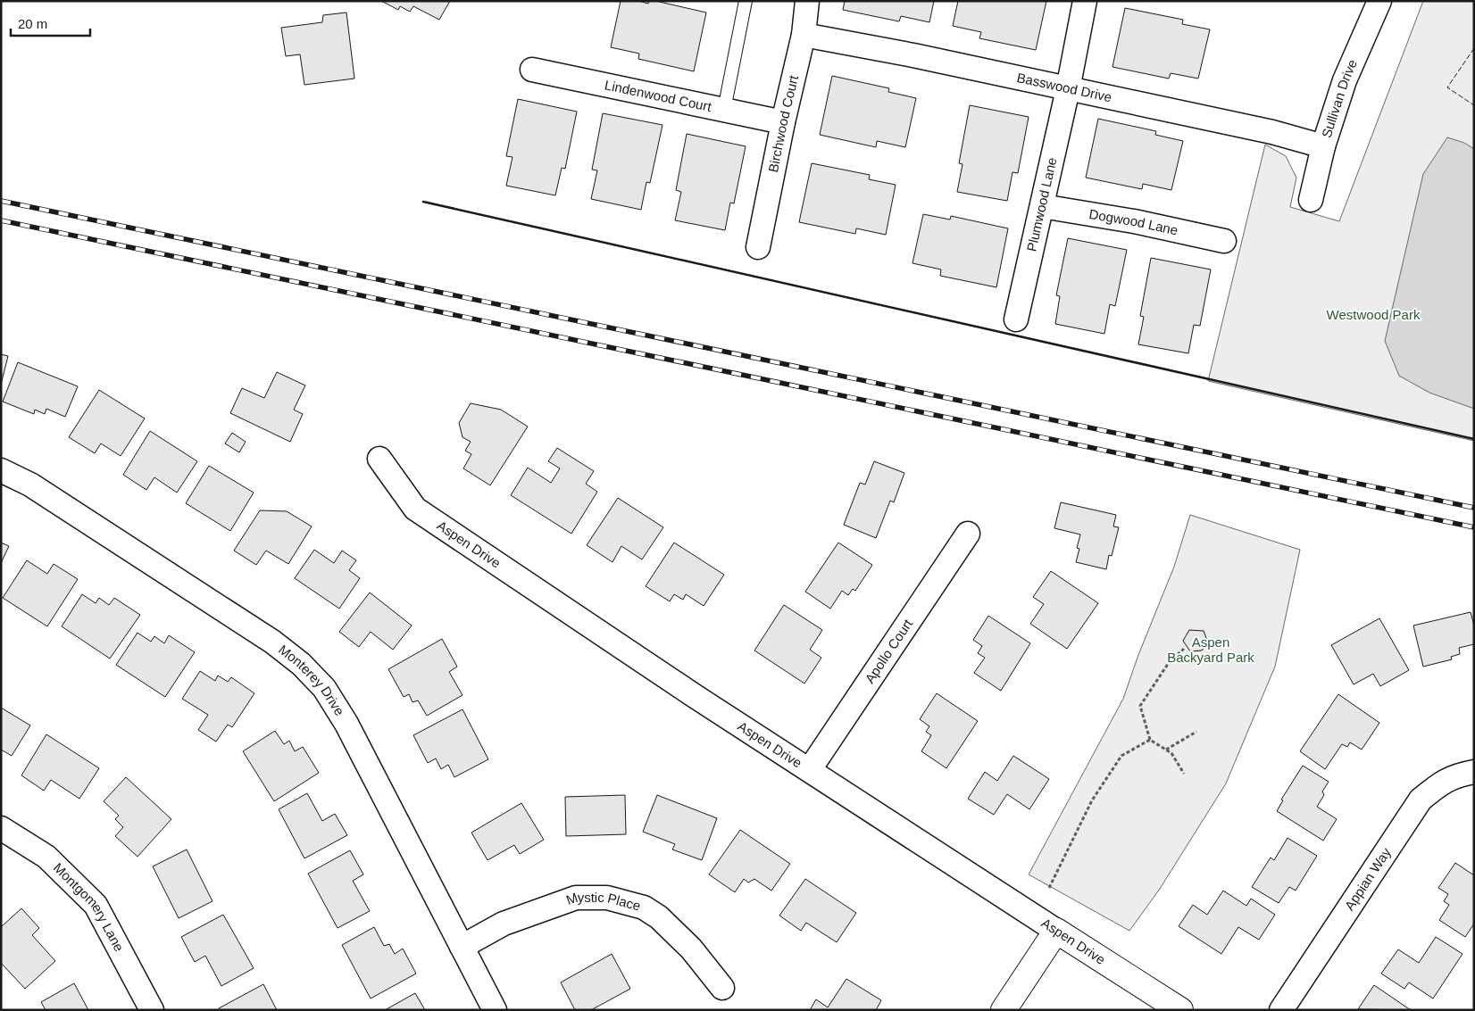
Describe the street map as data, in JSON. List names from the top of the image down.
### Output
{
  "streets": {
    "street": [
      "Basswood Drive",
      "Lindenwood Court",
      "Sullivan Drive",
      "Birchwood Court",
      "Plumwood Lane",
      "Dogwood Lane",
      "Aspen Drive",
      "Apollo Court",
      "Monterey Drive",
      "Appian Way",
      "Mystic Place",
      "Montgomery Lane"
    ]
  },
  "crossings": [
    ["Basswood Drive", "Sullivan Drive"],
    ["Basswood Drive", "Birchwood Court"],
    ["Basswood Drive", "Plumwood Lane"],
    ["Lindenwood Court", "Birchwood Court"],
    ["Plumwood Lane", "Dogwood Lane"],
    ["Aspen Drive", "Apollo Court"],
    ["Monterey Drive", "Mystic Place"]
  ],
  "parks": ["Westwood Park", "Aspen Backyard Park"],
  "scale_bar": "20 m"
}
